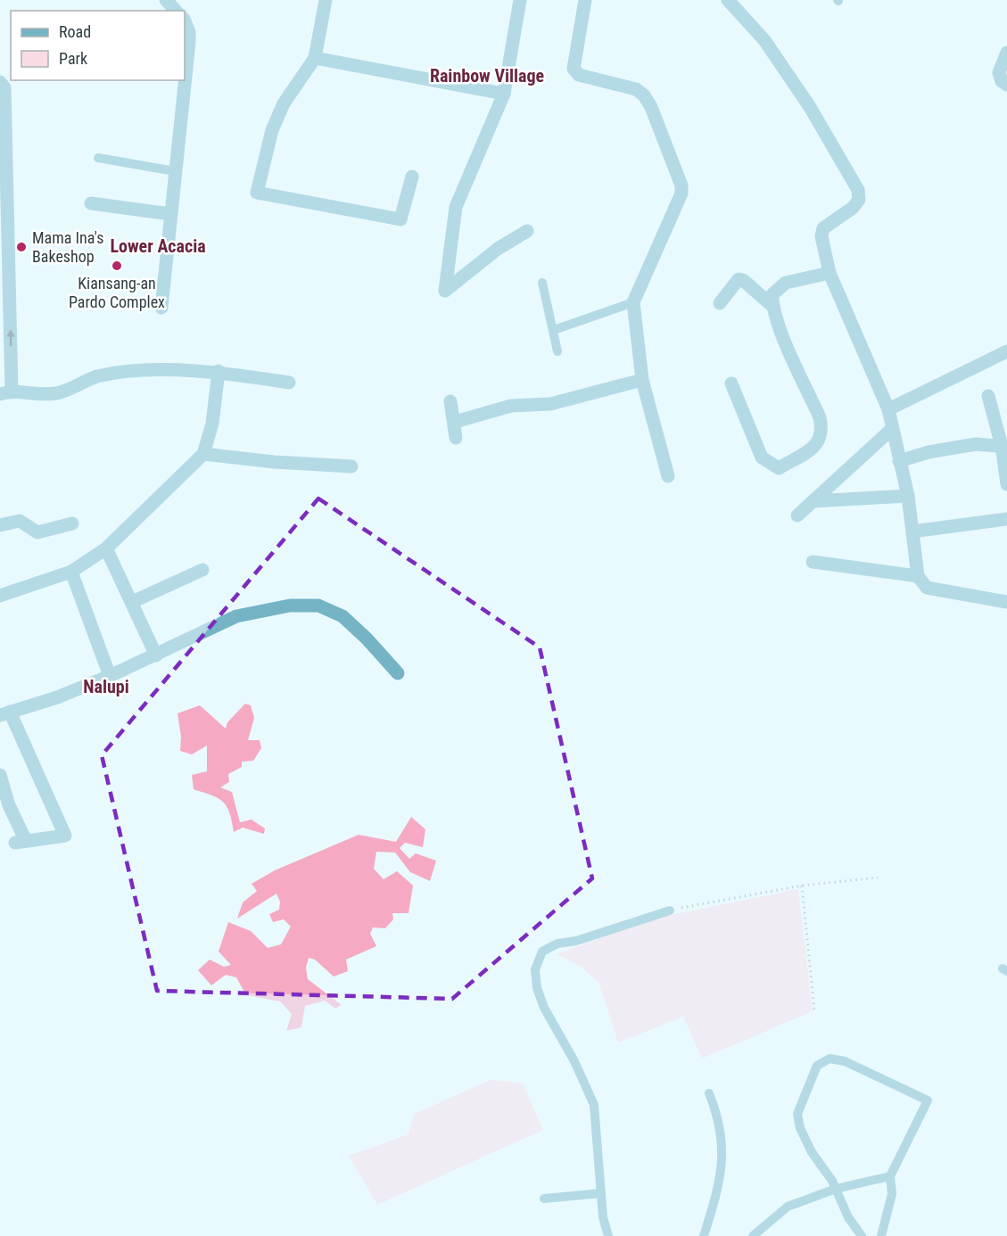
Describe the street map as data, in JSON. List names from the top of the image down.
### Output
{
  "districts": ["Rainbow Village", "Lower Acacia", "Nalupi"],
  "places": ["Mama Ina's Bakeshop", "Kiansang-an Pardo Complex"],
  "legend": ["Road", "Park"]
}
